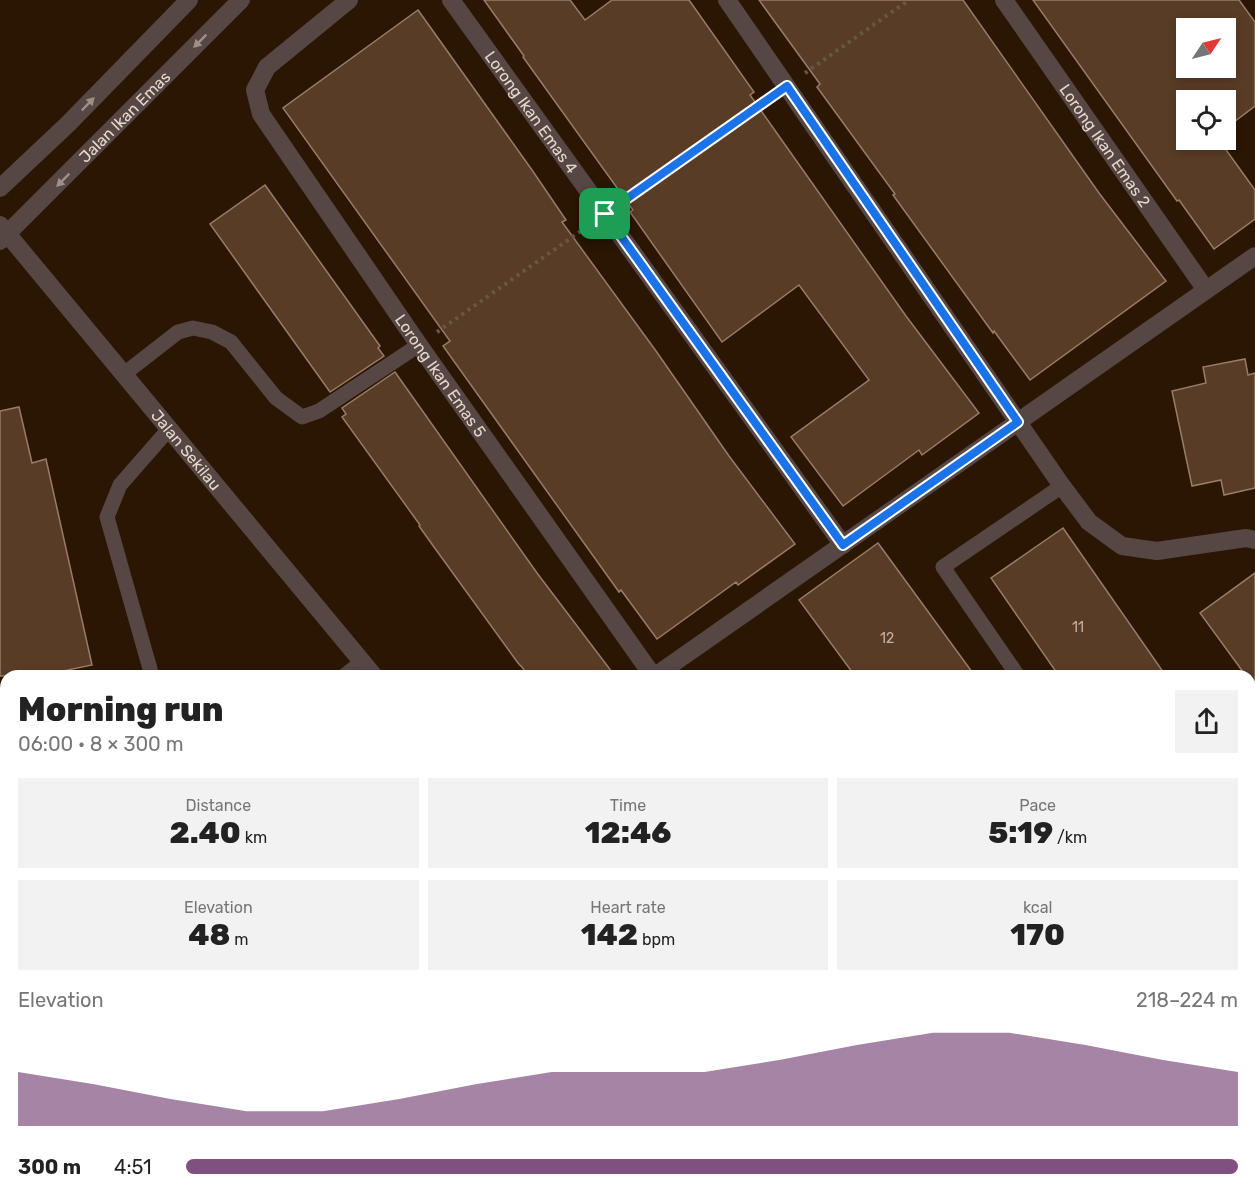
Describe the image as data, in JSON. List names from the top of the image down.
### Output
{
  "streets": {
    "street": [
      "Lorong Ikan Emas 4",
      "Jalan Ikan Emas",
      "Lorong Ikan Emas 2",
      "Lorong Ikan Emas 5",
      "Jalan Sekilau"
    ]
  },
  "crossings": [
    ["Jalan Ikan Emas", "Jalan Sekilau"]
  ],
  "house_numbers": ["11", "12"],
  "north": "top right",
  "page": {
    "heading": ["Morning run", "06:00 · 8 × 300 m"],
    "stats": [
      ["Distance", "2.40 km"],
      ["Time", "12:46"],
      ["Pace", "5:19 /km"],
      ["Elevation", "48 m"],
      ["Heart rate", "142 bpm"],
      ["kcal", "170"]
    ],
    "chart": ["Elevation", "218–224 m"],
    "list": [
      {
        "name": "300 m",
        "note": "4:51"
      }
    ]
  }
}
